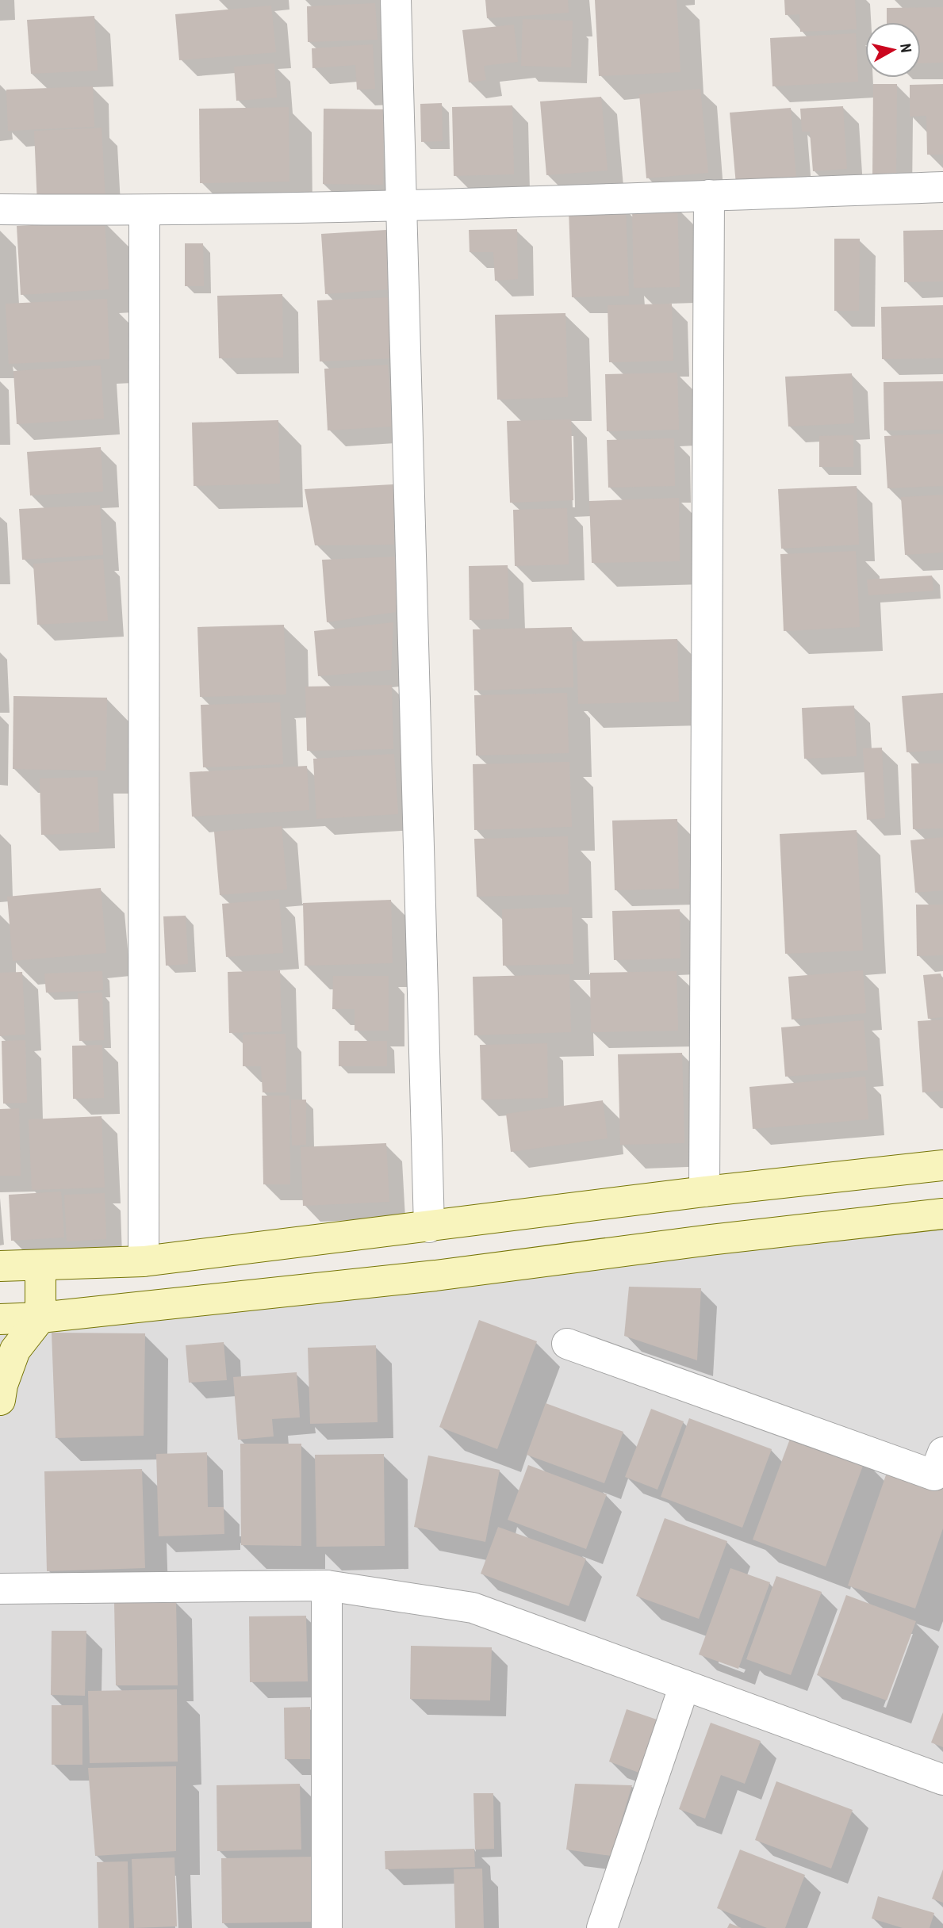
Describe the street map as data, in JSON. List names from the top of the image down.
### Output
{
  "north": "right"
}
